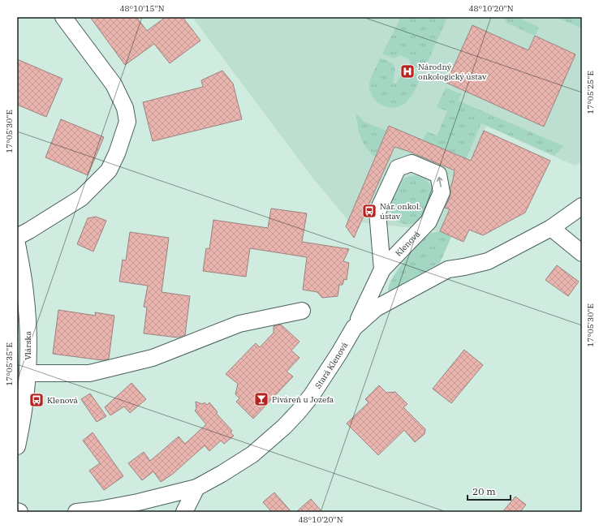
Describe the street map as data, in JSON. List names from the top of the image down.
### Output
{
  "streets": {
    "street": ["Klenová", "Vlárska", "Stará Klenová"]
  },
  "crossings": [
    ["Klenová", "Stará Klenová"]
  ],
  "places": {
    "hospital": ["Národný onkologický ústav"],
    "bus stop": ["Nár. onkol. ústav", "Klenová"],
    "bar": ["Piváreň u Jozefa"]
  },
  "scale_bar": "20 m",
  "coordinates": [
    "48°10'15\"N",
    "48°10'20\"N",
    "17°05'25\"E",
    "17°05'30\"E",
    "17°05'35\"E"
  ]
}
